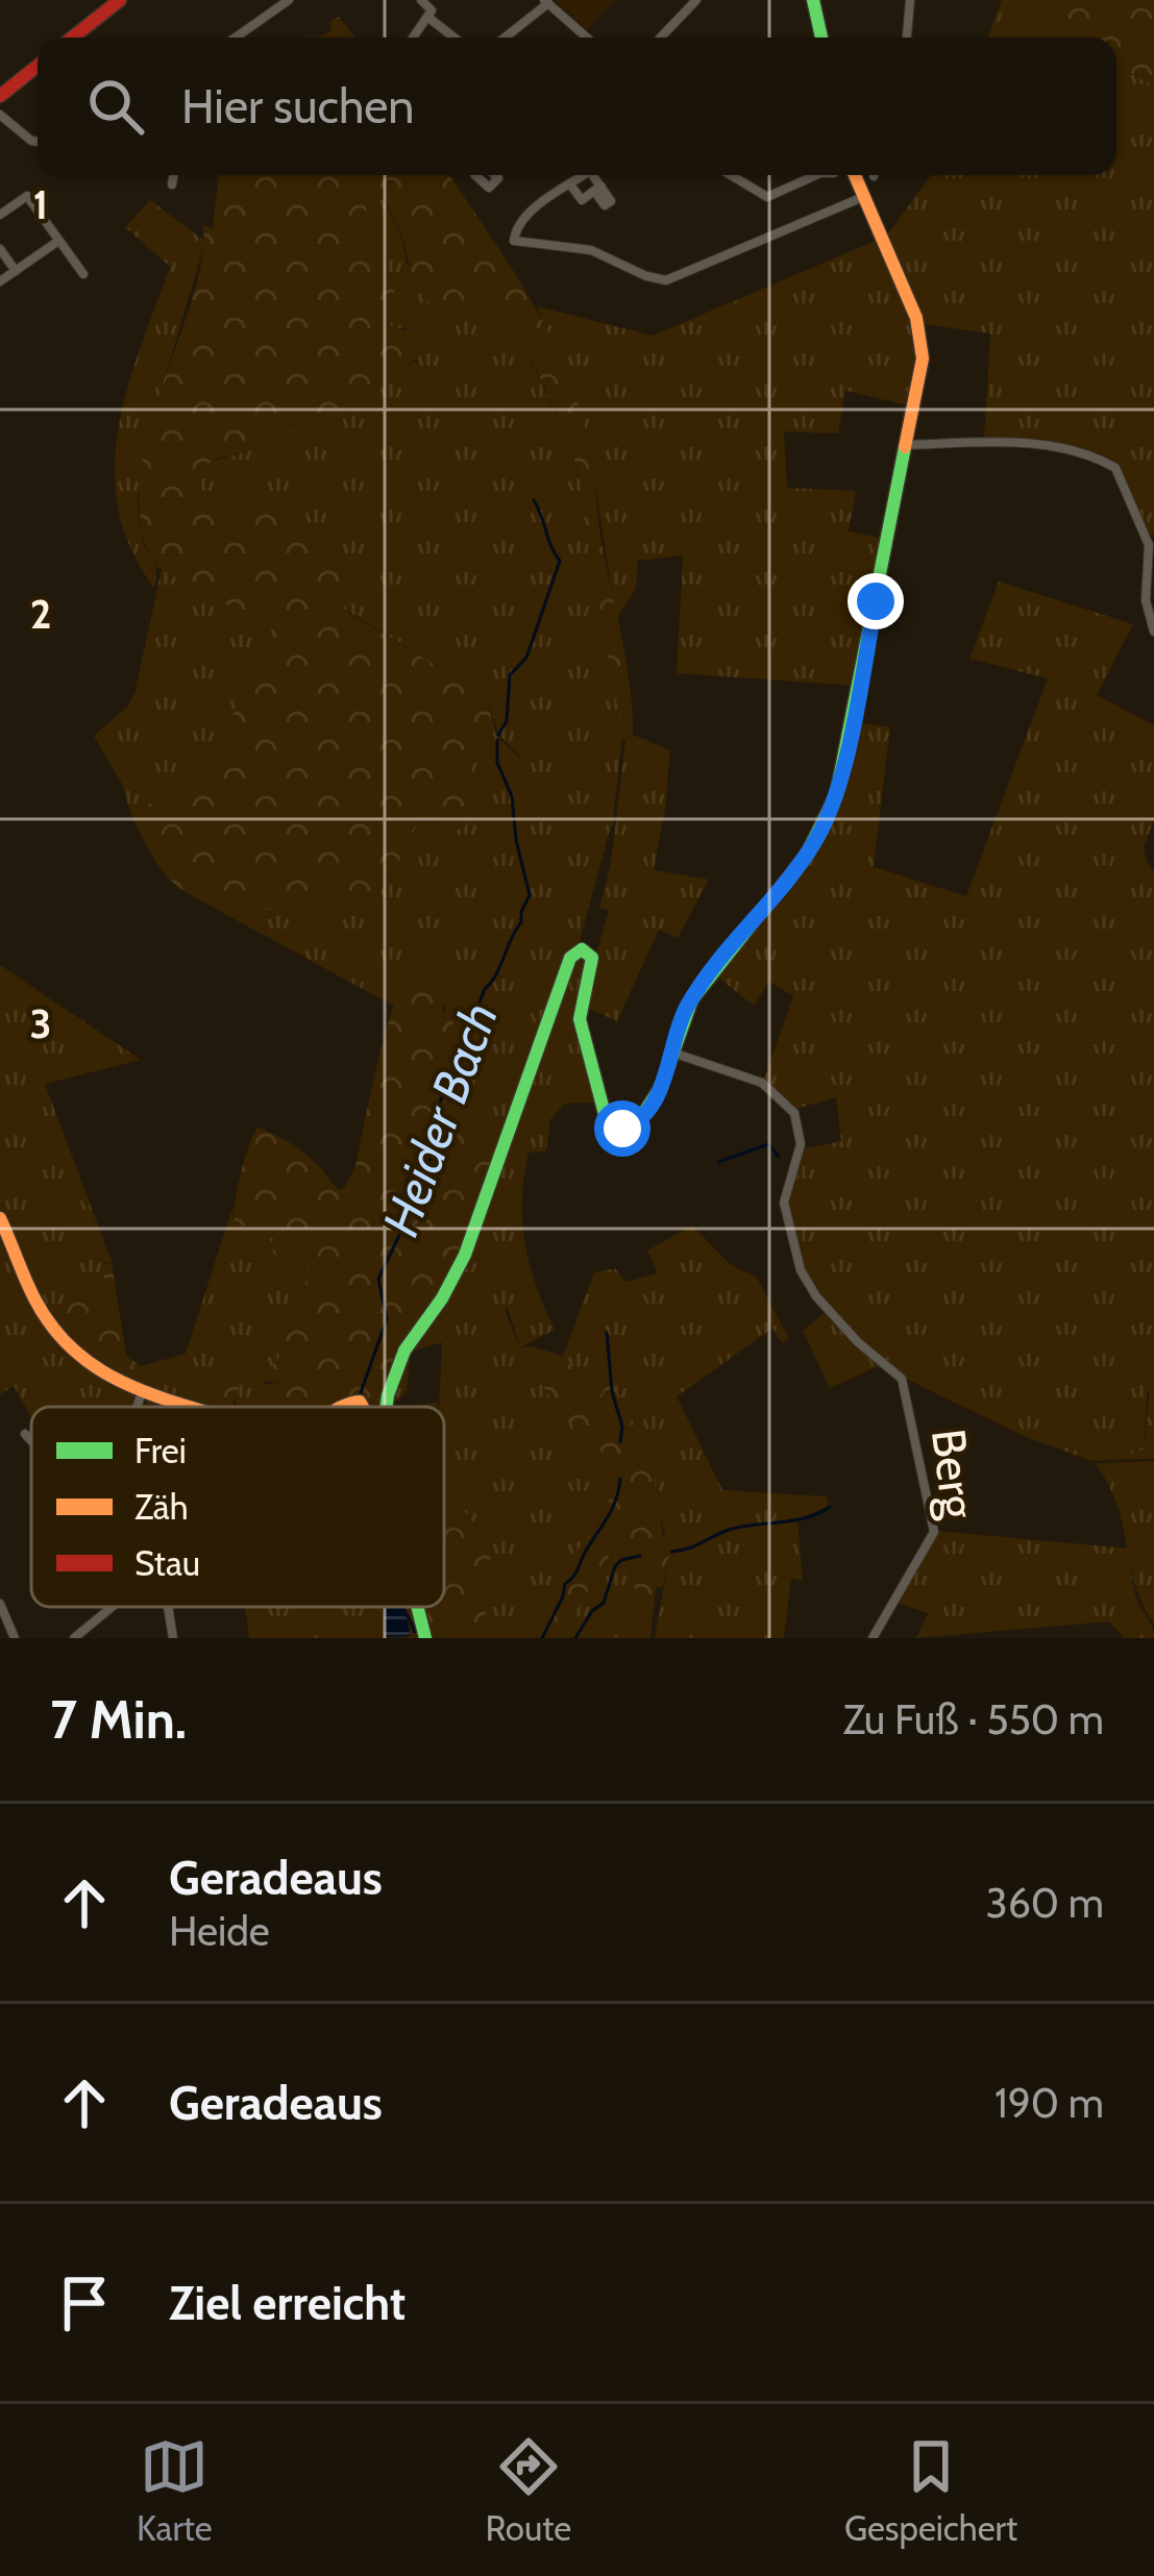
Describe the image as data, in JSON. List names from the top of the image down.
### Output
{
  "streets": {
    "street": ["Berg"]
  },
  "water": ["Heider Bach"],
  "legend": ["Frei", "Zäh", "Stau"],
  "page": {
    "search": "Hier suchen",
    "heading": ["7 Min.", "Zu Fuß · 550 m"],
    "list": [
      ["Geradeaus", "Heide", "360 m"],
      ["Geradeaus", "190 m"],
      "Ziel erreicht"
    ],
    "nav": ["Karte", "Route", "Gespeichert"]
  },
  "grid": {
    "rows": ["1", "2", "3"]
  }
}
